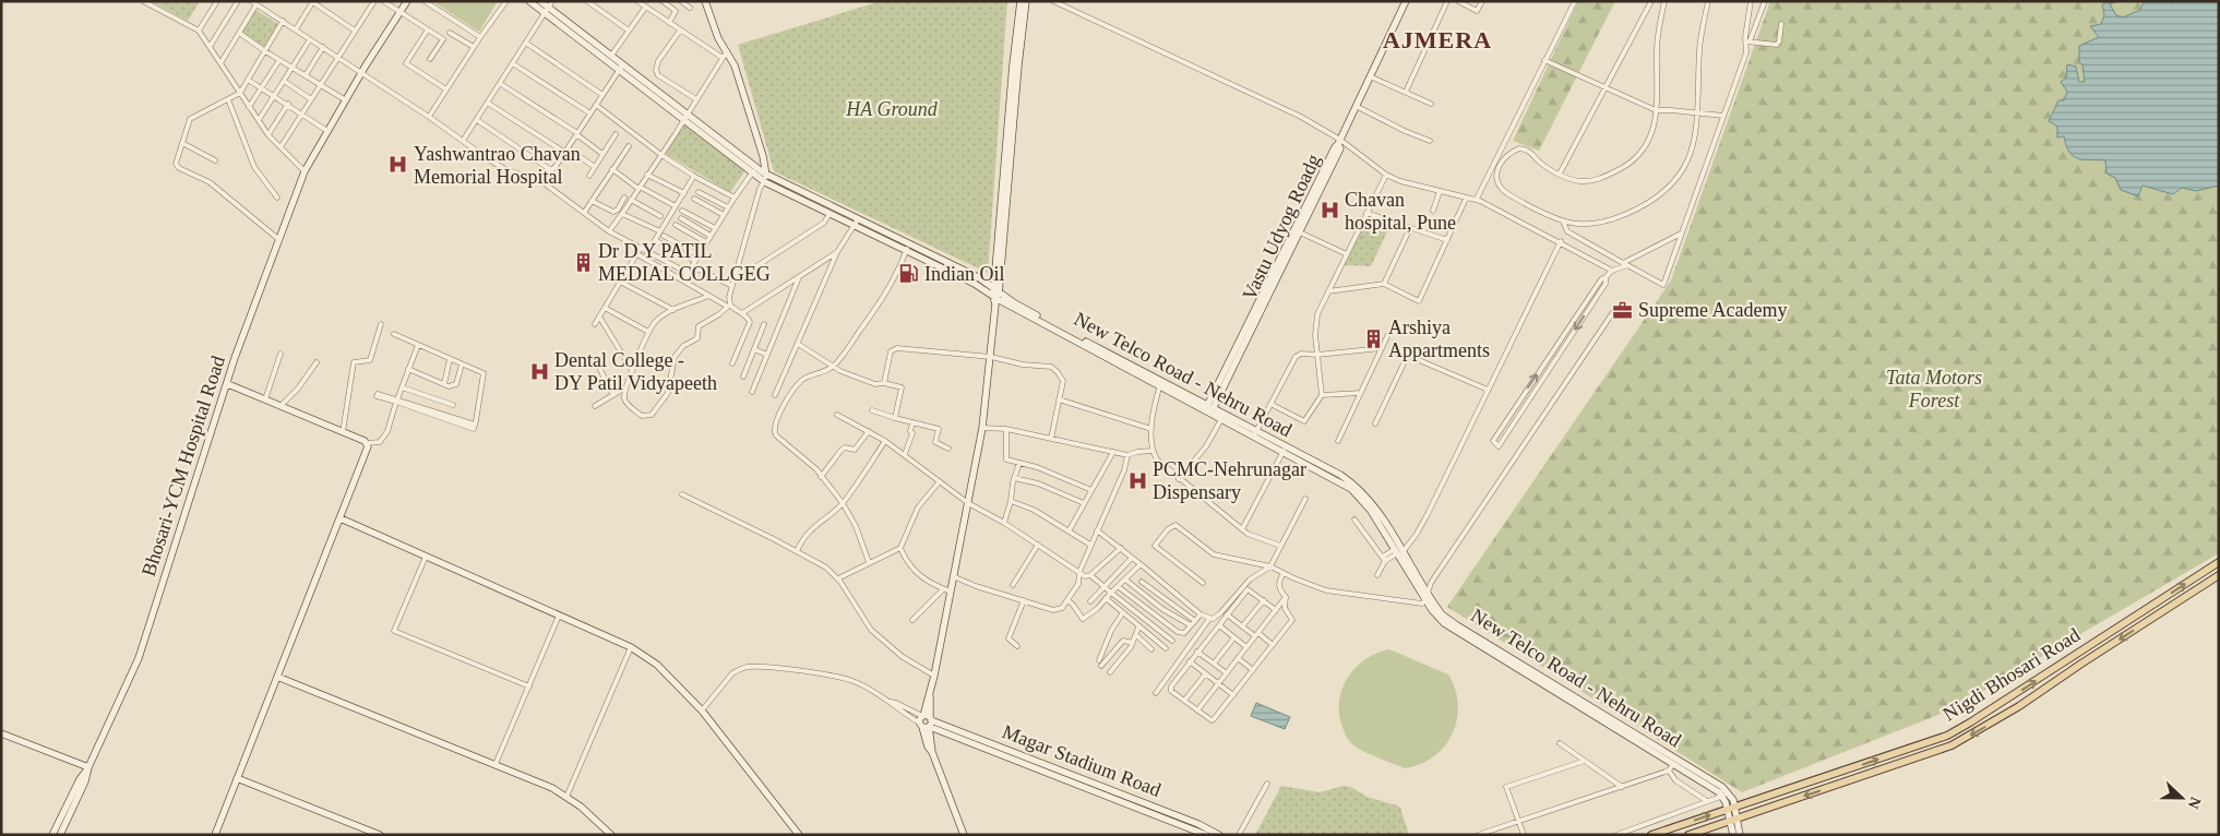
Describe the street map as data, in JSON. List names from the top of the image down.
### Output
{
  "streets": {
    "main road": ["Nigdi Bhosari Road"],
    "street": [
      "Vastu Udyog Roadg",
      "New Telco Road - Nehru Road",
      "Bhosari-YCM Hospital Road",
      "Magar Stadium Road"
    ]
  },
  "crossings": [
    ["Vastu Udyog Roadg", "New Telco Road - Nehru Road"],
    ["New Telco Road - Nehru Road", "Nigdi Bhosari Road"]
  ],
  "districts": ["AJMERA"],
  "parks": ["HA Ground", "Tata Motors Forest"],
  "places": {
    "hospital": [
      "Yashwantrao Chavan Memorial Hospital",
      "Chavan hospital, Pune",
      "Dental College - DY Patil Vidyapeeth",
      "PCMC-Nehrunagar Dispensary"
    ],
    "building": ["Dr D Y PATIL MEDIAL COLLGEG", "Arshiya Appartments"],
    "fuel station": ["Indian Oil"],
    "office": ["Supreme Academy"]
  },
  "north": "right"
}
